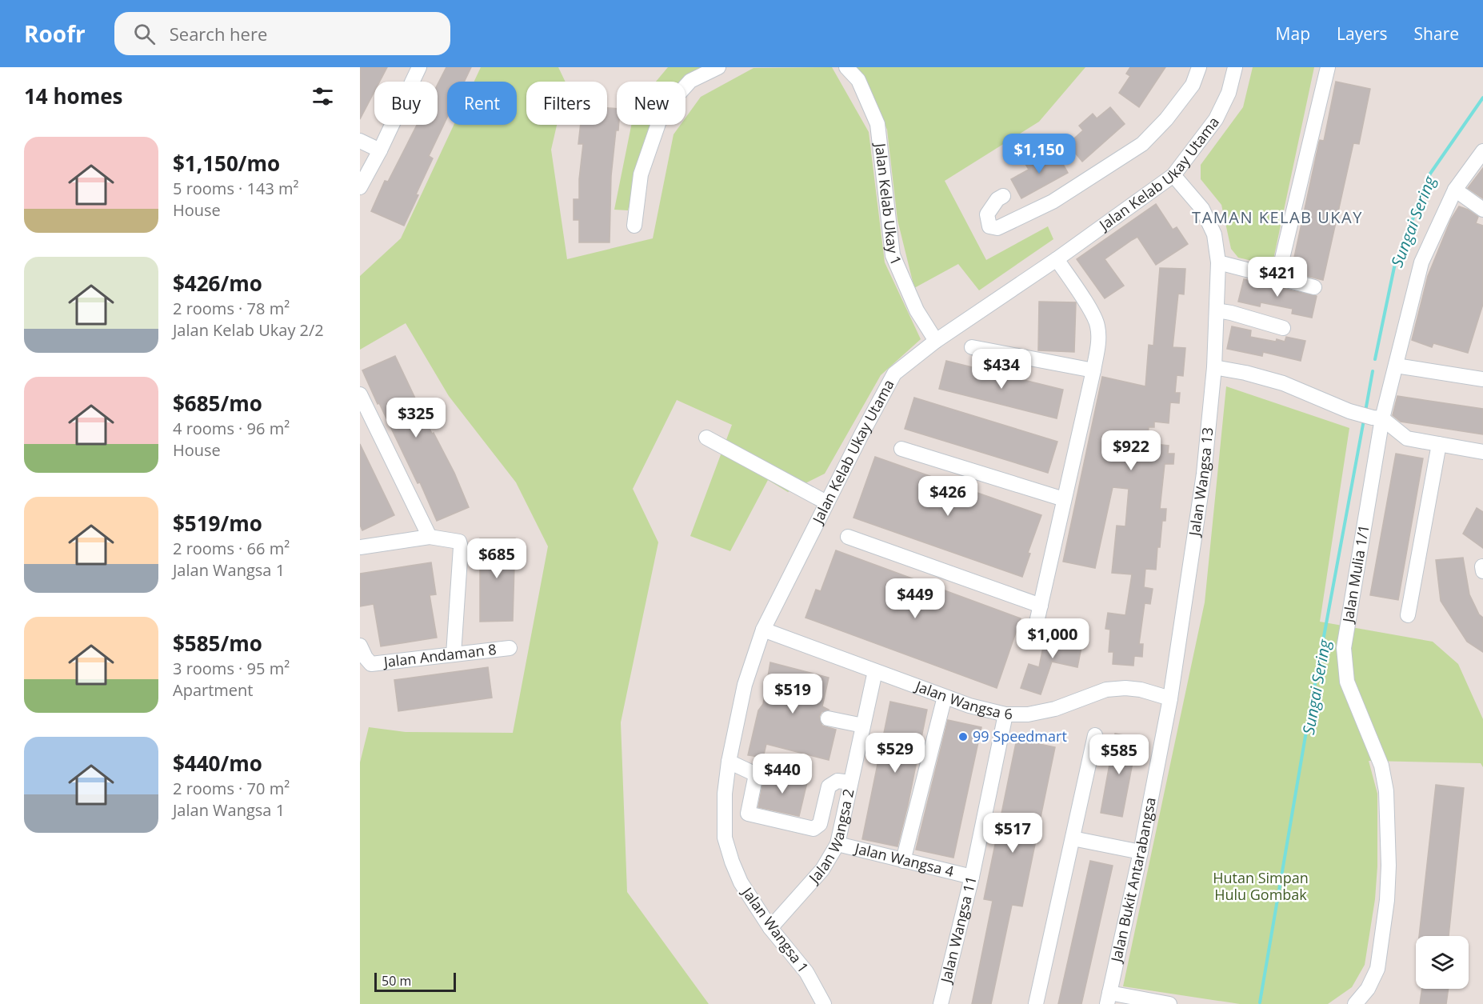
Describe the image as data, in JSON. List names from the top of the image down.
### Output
{
  "streets": {
    "street": [
      "Jalan Kelab Ukay Utama",
      "Jalan Kelab Ukay 1",
      "Jalan Wangsa 13",
      "Jalan Mulia 1/1",
      "Jalan Andaman 8",
      "Jalan Wangsa 6",
      "Jalan Wangsa 2",
      "Jalan Wangsa 4",
      "Jalan Bukit Antarabangsa",
      "Jalan Wangsa 11",
      "Jalan Wangsa 1"
    ]
  },
  "crossings": [
    ["Jalan Kelab Ukay Utama", "Jalan Kelab Ukay 1"],
    ["Jalan Kelab Ukay Utama", "Jalan Wangsa 13"],
    ["Jalan Kelab Ukay Utama", "Jalan Wangsa 6"],
    ["Jalan Kelab Ukay Utama", "Jalan Wangsa 1"],
    ["Jalan Wangsa 13", "Jalan Wangsa 6"],
    ["Jalan Wangsa 13", "Jalan Bukit Antarabangsa"],
    ["Jalan Wangsa 6", "Jalan Wangsa 2"],
    ["Jalan Wangsa 6", "Jalan Bukit Antarabangsa"],
    ["Jalan Wangsa 6", "Jalan Wangsa 11"],
    ["Jalan Wangsa 6", "Jalan Wangsa 1"],
    ["Jalan Wangsa 2", "Jalan Wangsa 4"],
    ["Jalan Wangsa 2", "Jalan Wangsa 1"],
    ["Jalan Wangsa 4", "Jalan Wangsa 11"]
  ],
  "districts": ["TAMAN KELAB UKAY"],
  "water": ["Sungai Sering"],
  "parks": ["Hutan Simpan Hulu Gombak"],
  "places": ["99 Speedmart"],
  "scale_bar": "50 m",
  "page": {
    "header": "Roofr",
    "search": "Search here",
    "nav": ["Map", "Layers", "Share"],
    "heading": "14 homes",
    "chip": [
      "Buy",
      "Rent",
      "Filters",
      "New"
    ],
    "list": [
      {
        "name": "$1,150/mo",
        "note": "5 rooms · 143 m² · House"
      },
      {
        "name": "$426/mo",
        "note": "2 rooms · 78 m² · Jalan Kelab Ukay 2/2"
      },
      {
        "name": "$685/mo",
        "note": "4 rooms · 96 m² · House"
      },
      {
        "name": "$519/mo",
        "note": "2 rooms · 66 m² · Jalan Wangsa 1"
      },
      {
        "name": "$585/mo",
        "note": "3 rooms · 95 m² · Apartment"
      },
      {
        "name": "$440/mo",
        "note": "2 rooms · 70 m² · Jalan Wangsa 1"
      }
    ],
    "price": [
      "$1,150",
      "$421",
      "$434",
      "$325",
      "$922",
      "$426",
      "$685",
      "$449",
      "$1,000",
      "$519",
      "$529",
      "$585",
      "$440",
      "$517"
    ],
    "scale": "50 m"
  }
}
